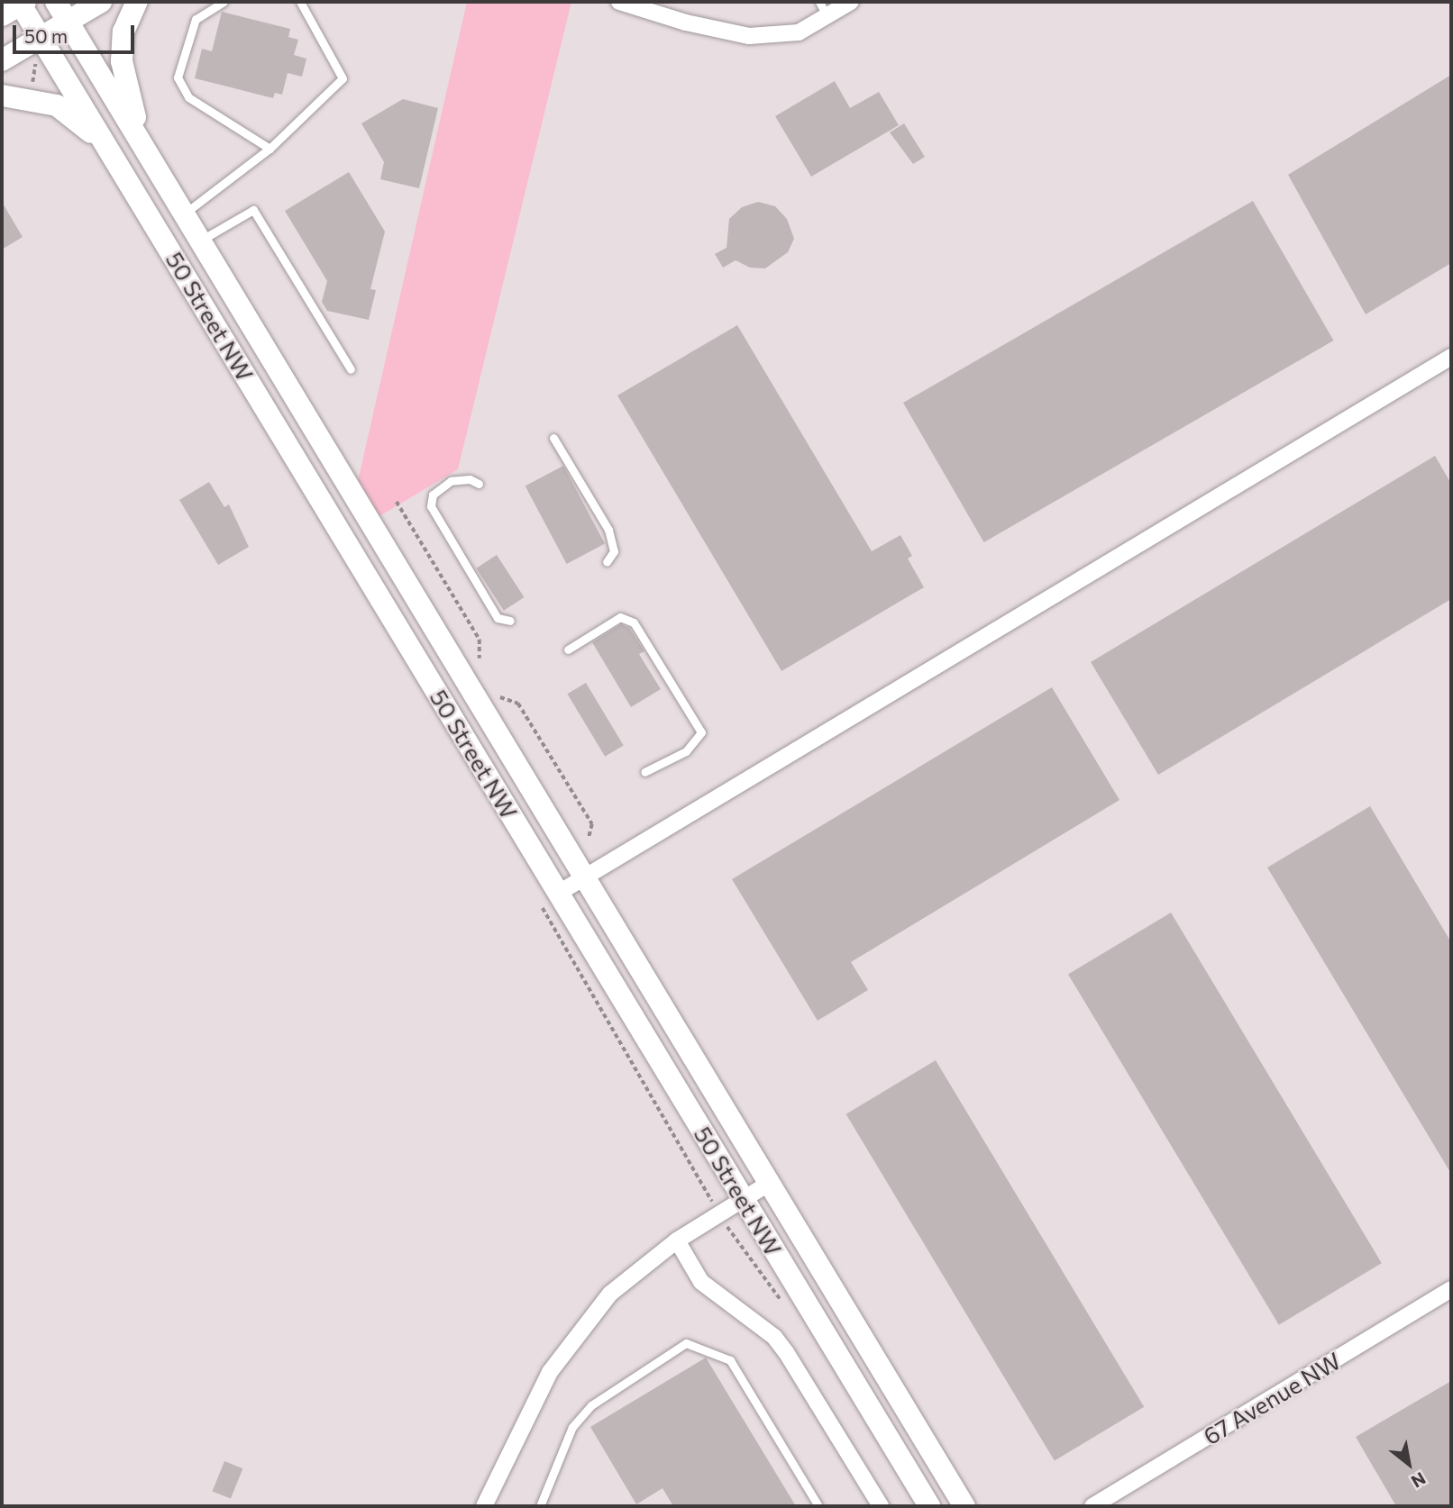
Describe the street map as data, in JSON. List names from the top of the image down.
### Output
{
  "streets": {
    "main road": ["50 Street NW"],
    "street": ["67 Avenue NW"]
  },
  "scale_bar": "50 m",
  "north": "bottom right"
}
